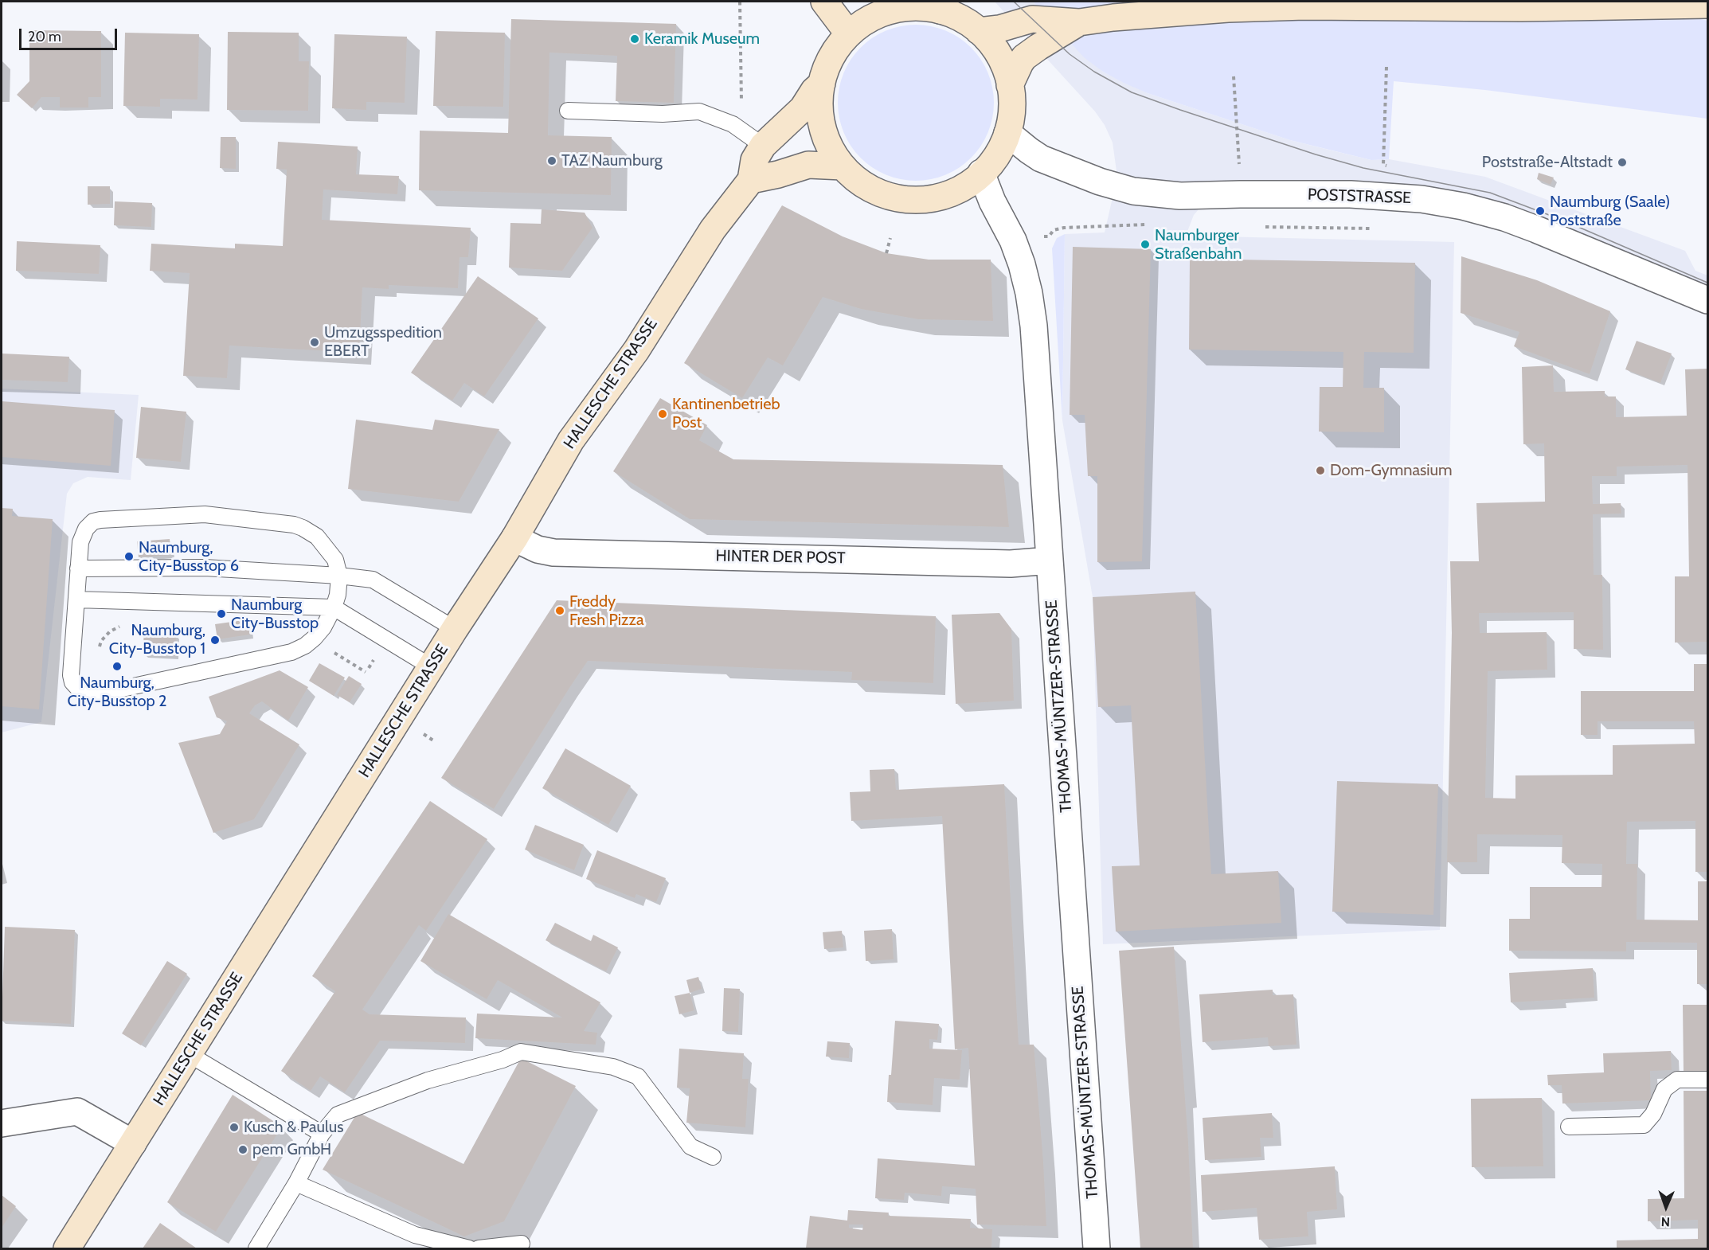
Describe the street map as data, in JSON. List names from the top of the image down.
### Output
{
  "streets": {
    "main road": ["HALLESCHE STRASSE"],
    "street": ["POSTSTRASSE", "HINTER DER POST", "THOMAS-MÜNTZER-STRASSE"]
  },
  "crossings": [
    ["HALLESCHE STRASSE", "HINTER DER POST"],
    ["HINTER DER POST", "THOMAS-MÜNTZER-STRASSE"]
  ],
  "places": [
    "Keramik Museum",
    "TAZ Naumburg",
    "Poststraße-Altstadt",
    "Naumburg (Saale) Poststraße",
    "Naumburger Straßenbahn",
    "Umzugsspedition EBERT",
    "Kantinenbetrieb Post",
    "Dom-Gymnasium",
    "Naumburg, City-Busstop 6",
    "Freddy Fresh Pizza",
    "Naumburg City-Busstop",
    "Naumburg, City-Busstop 1",
    "Naumburg, City-Busstop 2",
    "Kusch & Paulus",
    "pem GmbH"
  ],
  "scale_bar": "20 m",
  "north": "bottom"
}
